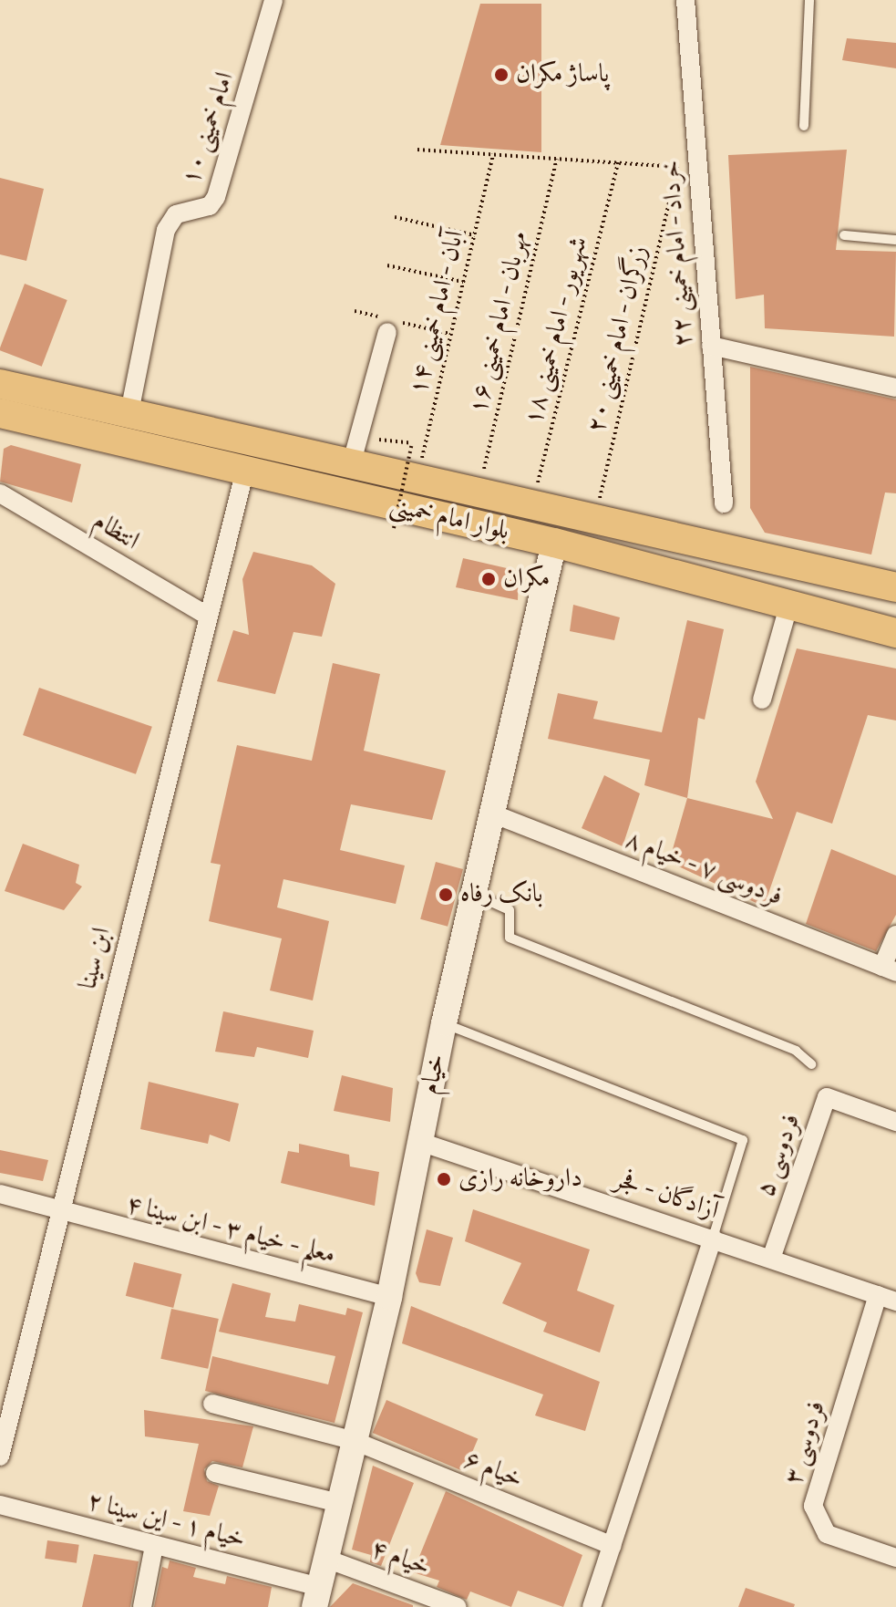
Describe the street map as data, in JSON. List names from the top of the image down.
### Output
{
  "streets": {
    "main road": ["بلوار امام خمینی"],
    "street": [
      "امام خمینی ۱۰",
      "خرداد - امام خمینی ۲۲",
      "انتظام",
      "فردوسی ۷ - خیام ۸",
      "ابن سینا",
      "خیام",
      "فردوسی ۵",
      "آزادگان - فجر",
      "معلم - خیام ۳ - ابن سینا ۴",
      "فردوسی ۳",
      "خیام ۶",
      "خیام ۱ - این سینا ۲",
      "خیام ۴"
    ],
    "path": [
      "آبان - امام خمینی ۱۴",
      "مهربان - امام خمینی ۱۶",
      "شهریور - امام خمینی ۱۸",
      "زرگران - امام خمینی ۲۰"
    ]
  },
  "crossings": [
    ["امام خمینی ۱۰", "بلوار امام خمینی"],
    ["آبان - امام خمینی ۱۴", "بلوار امام خمینی"],
    ["مهربان - امام خمینی ۱۶", "بلوار امام خمینی"],
    ["شهریور - امام خمینی ۱۸", "بلوار امام خمینی"],
    ["زرگران - امام خمینی ۲۰", "بلوار امام خمینی"],
    ["بلوار امام خمینی", "ابن سینا"],
    ["بلوار امام خمینی", "خیام"],
    ["انتظام", "ابن سینا"],
    ["فردوسی ۷ - خیام ۸", "خیام"],
    ["ابن سینا", "معلم - خیام ۳ - ابن سینا ۴"],
    ["خیام", "آزادگان - فجر"],
    ["خیام", "معلم - خیام ۳ - ابن سینا ۴"],
    ["خیام", "خیام ۶"],
    ["خیام", "خیام ۱ - این سینا ۲"],
    ["خیام", "خیام ۴"],
    ["فردوسی ۵", "آزادگان - فجر"],
    ["آزادگان - فجر", "فردوسی ۳"]
  ],
  "places": [
    "پاساژ مکران",
    "مکران",
    "بانک رفاه",
    "داروخانه رازی"
  ]
}
